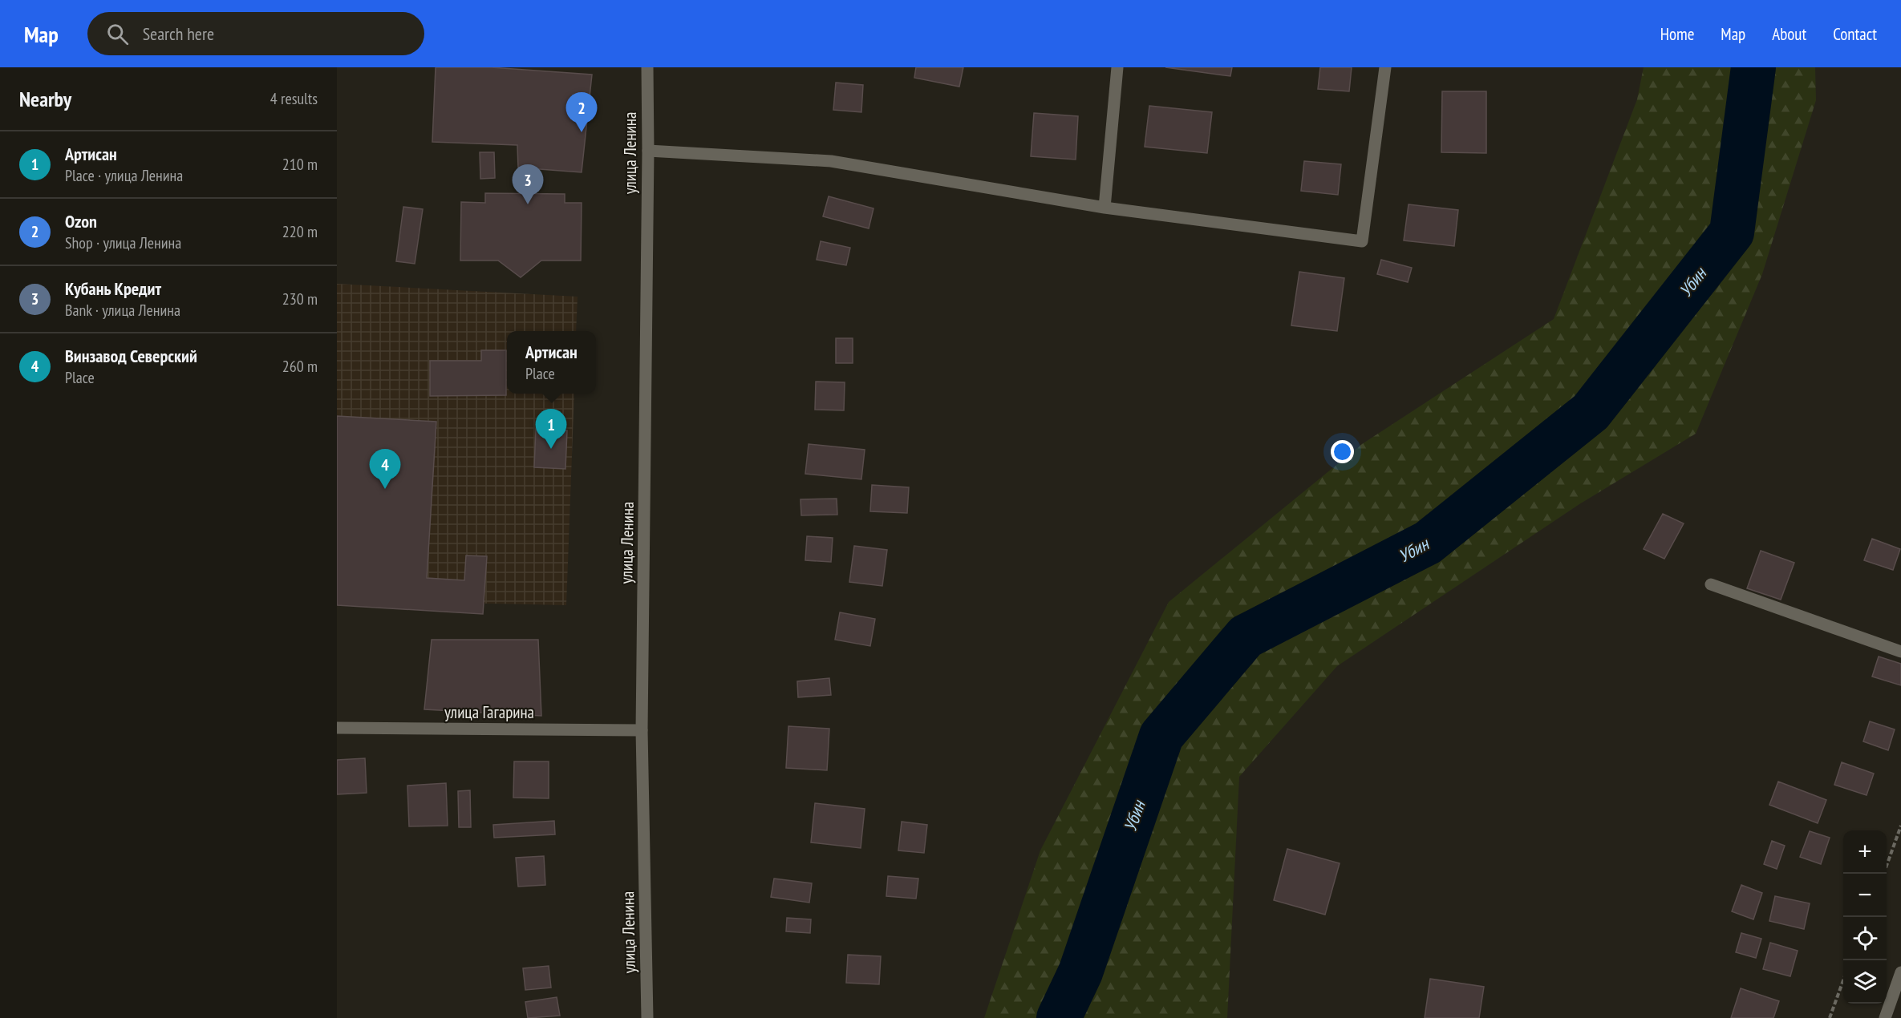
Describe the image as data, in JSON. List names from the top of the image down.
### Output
{
  "streets": {
    "street": ["улица Ленина", "улица Гагарина"]
  },
  "crossings": [
    ["улица Ленина", "улица Гагарина"]
  ],
  "water": ["Убин"],
  "page": {
    "header": "Map",
    "search": "Search here",
    "nav": [
      "Home",
      "Map",
      "About",
      "Contact"
    ],
    "heading": ["Nearby", "4 results"],
    "pins": [
      "2",
      "3",
      "1",
      "4"
    ],
    "list": [
      {
        "mark": "1",
        "name": "Артисан",
        "note": "Place · улица Ленина",
        "value": "210 m"
      },
      {
        "mark": "2",
        "name": "Ozon",
        "note": "Shop · улица Ленина",
        "value": "220 m"
      },
      {
        "mark": "3",
        "name": "Кубань Кредит",
        "note": "Bank · улица Ленина",
        "value": "230 m"
      },
      {
        "mark": "4",
        "name": "Винзавод Северский",
        "note": "Place",
        "value": "260 m"
      }
    ],
    "popup": ["Артисан", "Place"],
    "map_buttons": ["+", "−"]
  }
}
